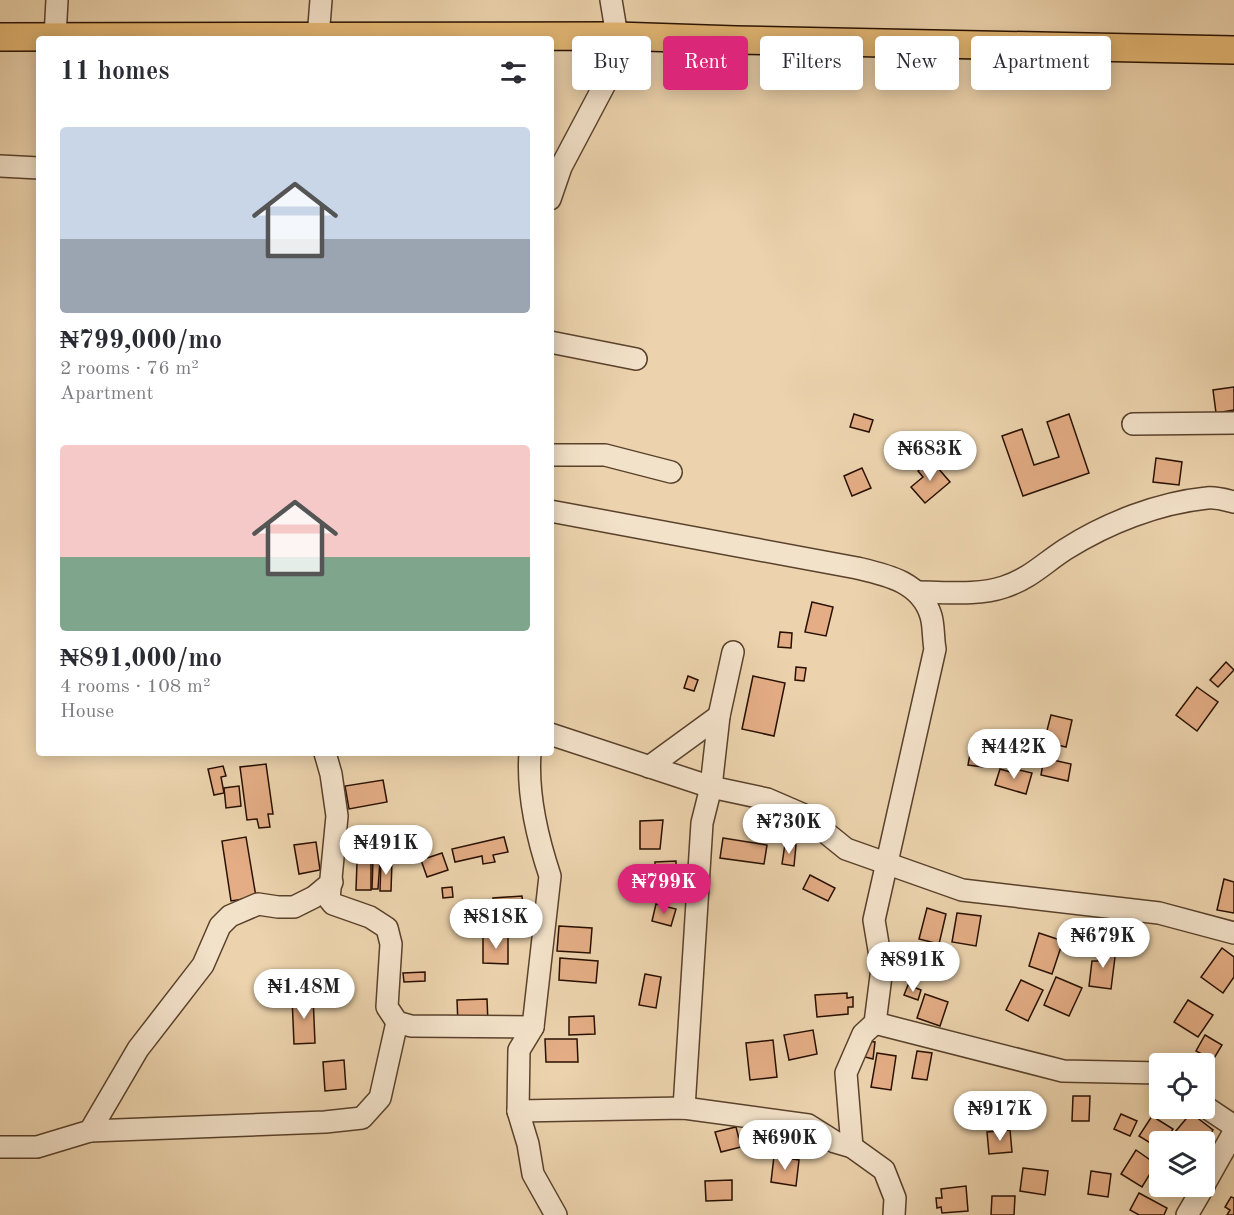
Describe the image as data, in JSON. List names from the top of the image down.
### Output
{
  "page": {
    "chip": [
      "Buy",
      "Rent",
      "Filters",
      "New",
      "Apartment"
    ],
    "heading": "11 homes",
    "list": [
      {
        "name": "₦799,000/mo",
        "note": "2 rooms · 76 m² · Apartment"
      },
      {
        "name": "₦891,000/mo",
        "note": "4 rooms · 108 m² · House"
      }
    ],
    "price": [
      "₦683K",
      "₦442K",
      "₦730K",
      "₦491K",
      "₦799K",
      "₦818K",
      "₦679K",
      "₦891K",
      "₦1.48M",
      "₦917K",
      "₦690K"
    ]
  }
}
